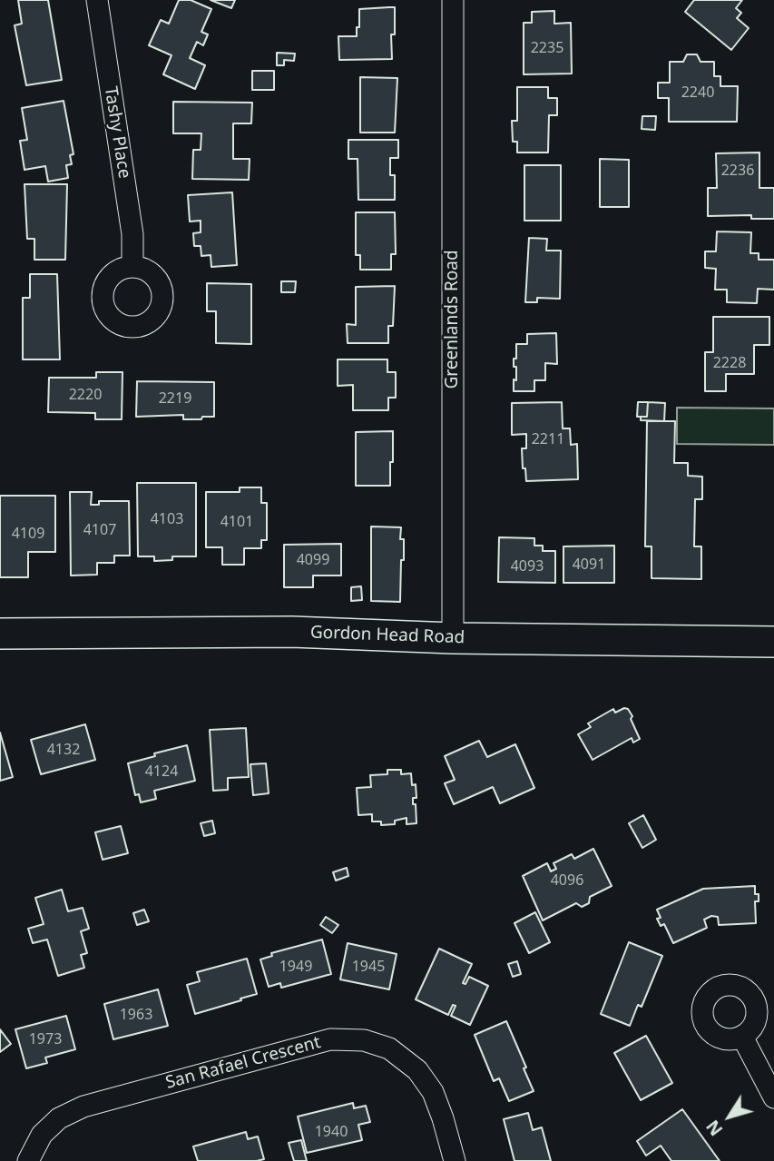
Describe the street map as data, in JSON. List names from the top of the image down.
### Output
{
  "streets": {
    "main road": ["Gordon Head Road"],
    "street": ["Tashy Place", "Greenlands Road", "San Rafael Crescent"]
  },
  "crossings": [
    ["Greenlands Road", "Gordon Head Road"]
  ],
  "house_numbers": [
    "2235",
    "2240",
    "2236",
    "2228",
    "2220",
    "2219",
    "2211",
    "4103",
    "4101",
    "4107",
    "4109",
    "4099",
    "4091",
    "4093",
    "4132",
    "4124",
    "4096",
    "1949",
    "1945",
    "1963",
    "1973",
    "1940"
  ],
  "north": "bottom left"
}
